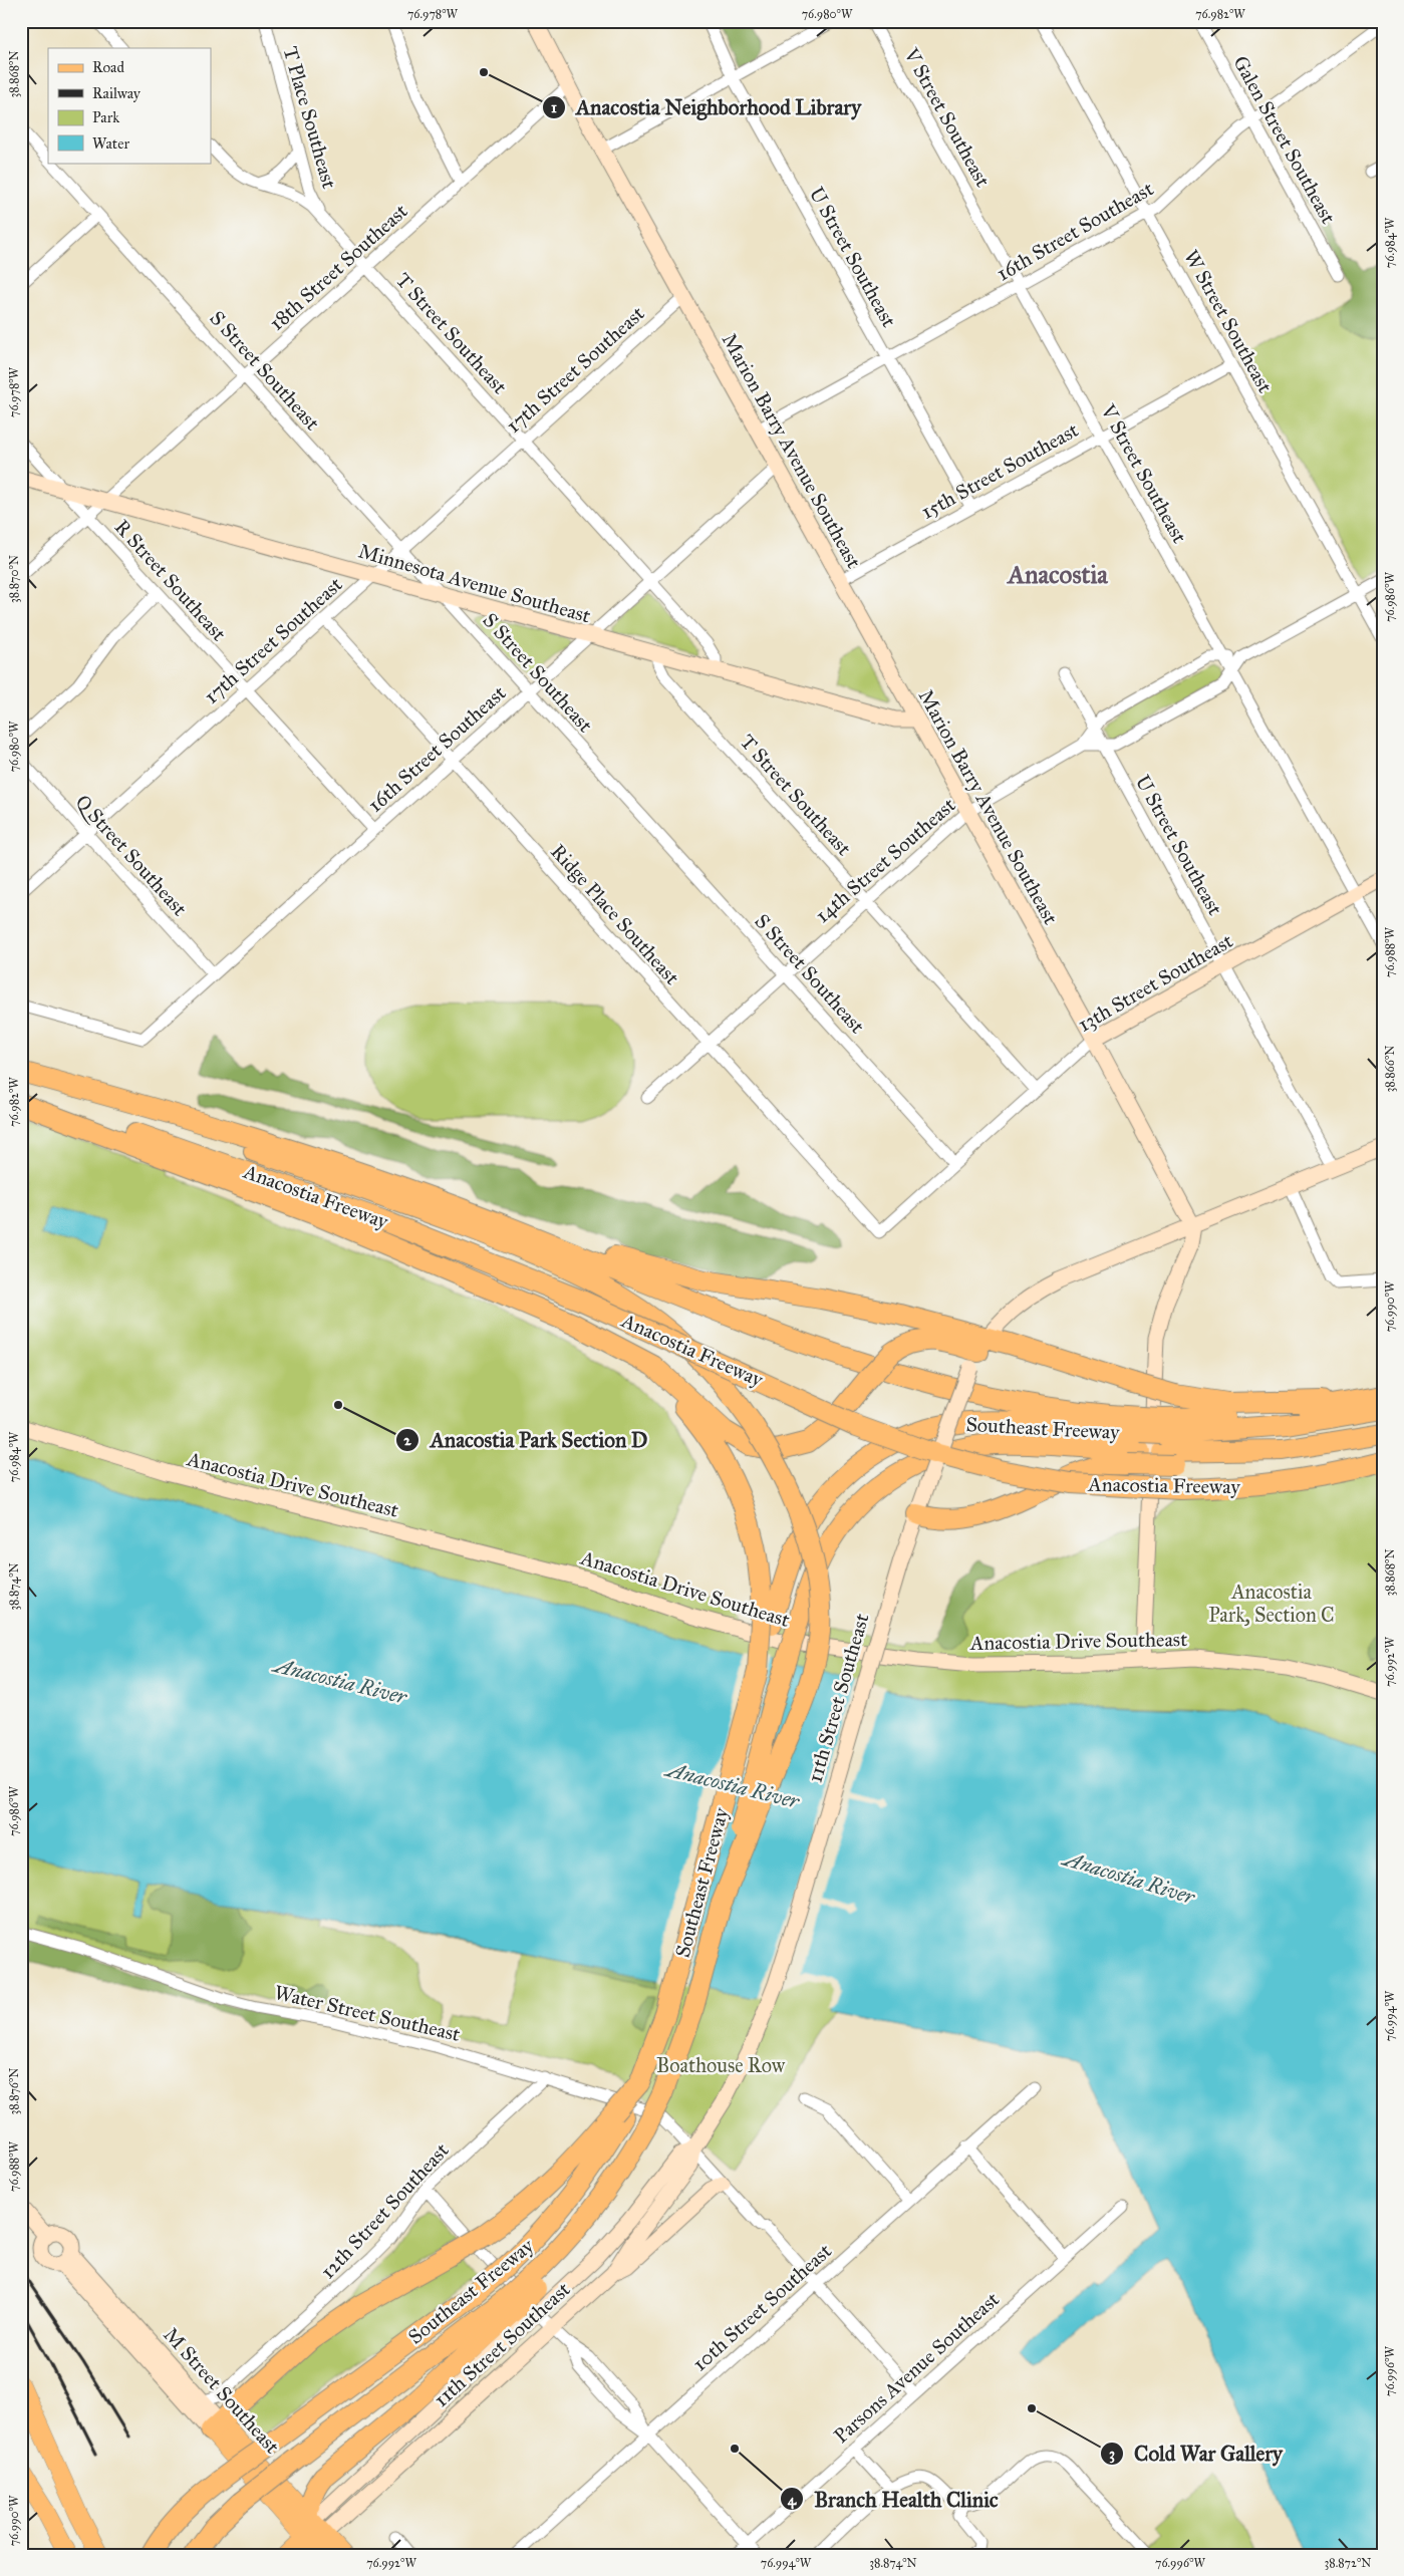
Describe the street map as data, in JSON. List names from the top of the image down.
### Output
{
  "streets": {
    "highway": ["Anacostia Freeway", "Southeast Freeway"],
    "main road": [
      "Marion Barry Avenue Southeast",
      "Minnesota Avenue Southeast",
      "13th Street Southeast",
      "Anacostia Drive Southeast",
      "11th Street Southeast",
      "M Street Southeast"
    ],
    "street": [
      "T Place Southeast",
      "V Street Southeast",
      "Galen Street Southeast",
      "16th Street Southeast",
      "U Street Southeast",
      "18th Street Southeast",
      "W Street Southeast",
      "T Street Southeast",
      "17th Street Southeast",
      "S Street Southeast",
      "15th Street Southeast",
      "R Street Southeast",
      "Q Street Southeast",
      "14th Street Southeast",
      "Ridge Place Southeast",
      "Water Street Southeast",
      "12th Street Southeast",
      "10th Street Southeast",
      "Parsons Avenue Southeast"
    ]
  },
  "crossings": [
    ["T Place Southeast", "T Street Southeast"],
    ["V Street Southeast", "16th Street Southeast"],
    ["V Street Southeast", "15th Street Southeast"],
    ["V Street Southeast", "13th Street Southeast"],
    ["Galen Street Southeast", "16th Street Southeast"],
    ["16th Street Southeast", "U Street Southeast"],
    ["16th Street Southeast", "W Street Southeast"],
    ["16th Street Southeast", "T Street Southeast"],
    ["16th Street Southeast", "S Street Southeast"],
    ["16th Street Southeast", "Marion Barry Avenue Southeast"],
    ["16th Street Southeast", "R Street Southeast"],
    ["16th Street Southeast", "Minnesota Avenue Southeast"],
    ["16th Street Southeast", "Q Street Southeast"],
    ["16th Street Southeast", "Ridge Place Southeast"],
    ["U Street Southeast", "15th Street Southeast"],
    ["U Street Southeast", "13th Street Southeast"],
    ["U Street Southeast", "11th Street Southeast"],
    ["18th Street Southeast", "T Street Southeast"],
    ["18th Street Southeast", "S Street Southeast"],
    ["18th Street Southeast", "Marion Barry Avenue Southeast"],
    ["18th Street Southeast", "R Street Southeast"],
    ["18th Street Southeast", "Minnesota Avenue Southeast"],
    ["W Street Southeast", "15th Street Southeast"],
    ["T Street Southeast", "17th Street Southeast"],
    ["T Street Southeast", "Minnesota Avenue Southeast"],
    ["T Street Southeast", "14th Street Southeast"],
    ["T Street Southeast", "13th Street Southeast"],
    ["17th Street Southeast", "S Street Southeast"],
    ["17th Street Southeast", "Marion Barry Avenue Southeast"],
    ["17th Street Southeast", "R Street Southeast"],
    ["17th Street Southeast", "Minnesota Avenue Southeast"],
    ["17th Street Southeast", "Q Street Southeast"],
    ["17th Street Southeast", "Ridge Place Southeast"],
    ["S Street Southeast", "Minnesota Avenue Southeast"],
    ["S Street Southeast", "14th Street Southeast"],
    ["S Street Southeast", "13th Street Southeast"],
    ["Marion Barry Avenue Southeast", "15th Street Southeast"],
    ["Marion Barry Avenue Southeast", "Minnesota Avenue Southeast"],
    ["Marion Barry Avenue Southeast", "14th Street Southeast"],
    ["Marion Barry Avenue Southeast", "13th Street Southeast"],
    ["Marion Barry Avenue Southeast", "11th Street Southeast"],
    ["R Street Southeast", "Minnesota Avenue Southeast"],
    ["14th Street Southeast", "Ridge Place Southeast"],
    ["Ridge Place Southeast", "13th Street Southeast"],
    ["Anacostia Freeway", "Southeast Freeway"],
    ["11th Street Southeast", "Water Street Southeast"],
    ["11th Street Southeast", "M Street Southeast"],
    ["Water Street Southeast", "12th Street Southeast"],
    ["Water Street Southeast", "10th Street Southeast"],
    ["Water Street Southeast", "Parsons Avenue Southeast"],
    ["12th Street Southeast", "M Street Southeast"]
  ],
  "districts": ["Anacostia"],
  "water": ["Anacostia River"],
  "parks": ["Anacostia Park, Section C", "Boathouse Row"],
  "places": [
    "Anacostia Neighborhood Library",
    "Anacostia Park Section D",
    "Cold War Gallery",
    "Branch Health Clinic"
  ],
  "legend": [
    "Road",
    "Railway",
    "Park",
    "Water"
  ],
  "coordinates": [
    "76.978°W",
    "76.980°W",
    "76.982°W",
    "38.868°N",
    "76.984°W",
    "38.870°N",
    "76.986°W",
    "76.988°W",
    "38.866°N",
    "76.990°W",
    "38.874°N",
    "76.992°W",
    "76.994°W",
    "38.876°N",
    "76.996°W",
    "38.872°N"
  ]
}
